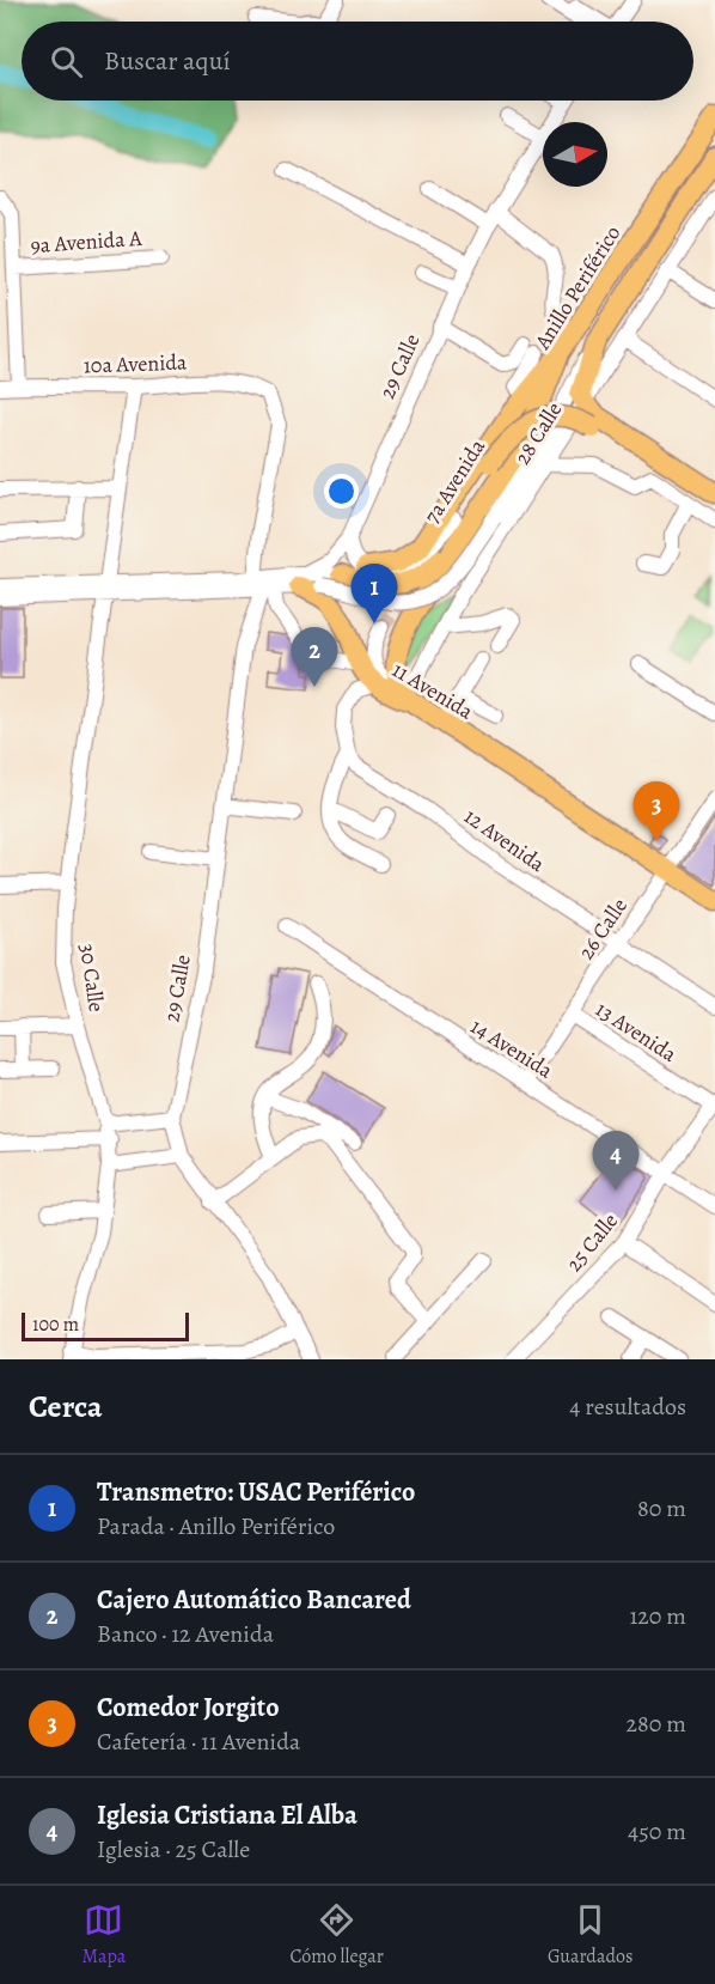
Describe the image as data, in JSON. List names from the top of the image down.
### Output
{
  "streets": {
    "main road": ["Anillo Periférico", "7a Avenida", "11 Avenida"],
    "street": [
      "9a Avenida A",
      "10a Avenida",
      "29 Calle",
      "28 Calle",
      "12 Avenida",
      "26 Calle",
      "30 Calle",
      "13 Avenida",
      "14 Avenida",
      "25 Calle"
    ]
  },
  "crossings": [
    ["Anillo Periférico", "28 Calle"],
    ["Anillo Periférico", "11 Avenida"],
    ["10a Avenida", "29 Calle"],
    ["10a Avenida", "30 Calle"],
    ["28 Calle", "7a Avenida"],
    ["28 Calle", "11 Avenida"],
    ["11 Avenida", "26 Calle"],
    ["12 Avenida", "26 Calle"],
    ["26 Calle", "13 Avenida"],
    ["26 Calle", "14 Avenida"],
    ["13 Avenida", "25 Calle"],
    ["14 Avenida", "25 Calle"]
  ],
  "scale_bar": "100 m",
  "north": "right",
  "page": {
    "search": "Buscar aquí",
    "pins": [
      "1",
      "2",
      "3",
      "4"
    ],
    "scale": "100 m",
    "heading": ["Cerca", "4 resultados"],
    "list": [
      {
        "mark": "1",
        "name": "Transmetro: USAC Periférico",
        "note": "Parada · Anillo Periférico",
        "value": "80 m"
      },
      {
        "mark": "2",
        "name": "Cajero Automático Bancared",
        "note": "Banco · 12 Avenida",
        "value": "120 m"
      },
      {
        "mark": "3",
        "name": "Comedor Jorgito",
        "note": "Cafetería · 11 Avenida",
        "value": "280 m"
      },
      {
        "mark": "4",
        "name": "Iglesia Cristiana El Alba",
        "note": "Iglesia · 25 Calle",
        "value": "450 m"
      }
    ],
    "nav": ["Mapa", "Cómo llegar", "Guardados"]
  }
}
